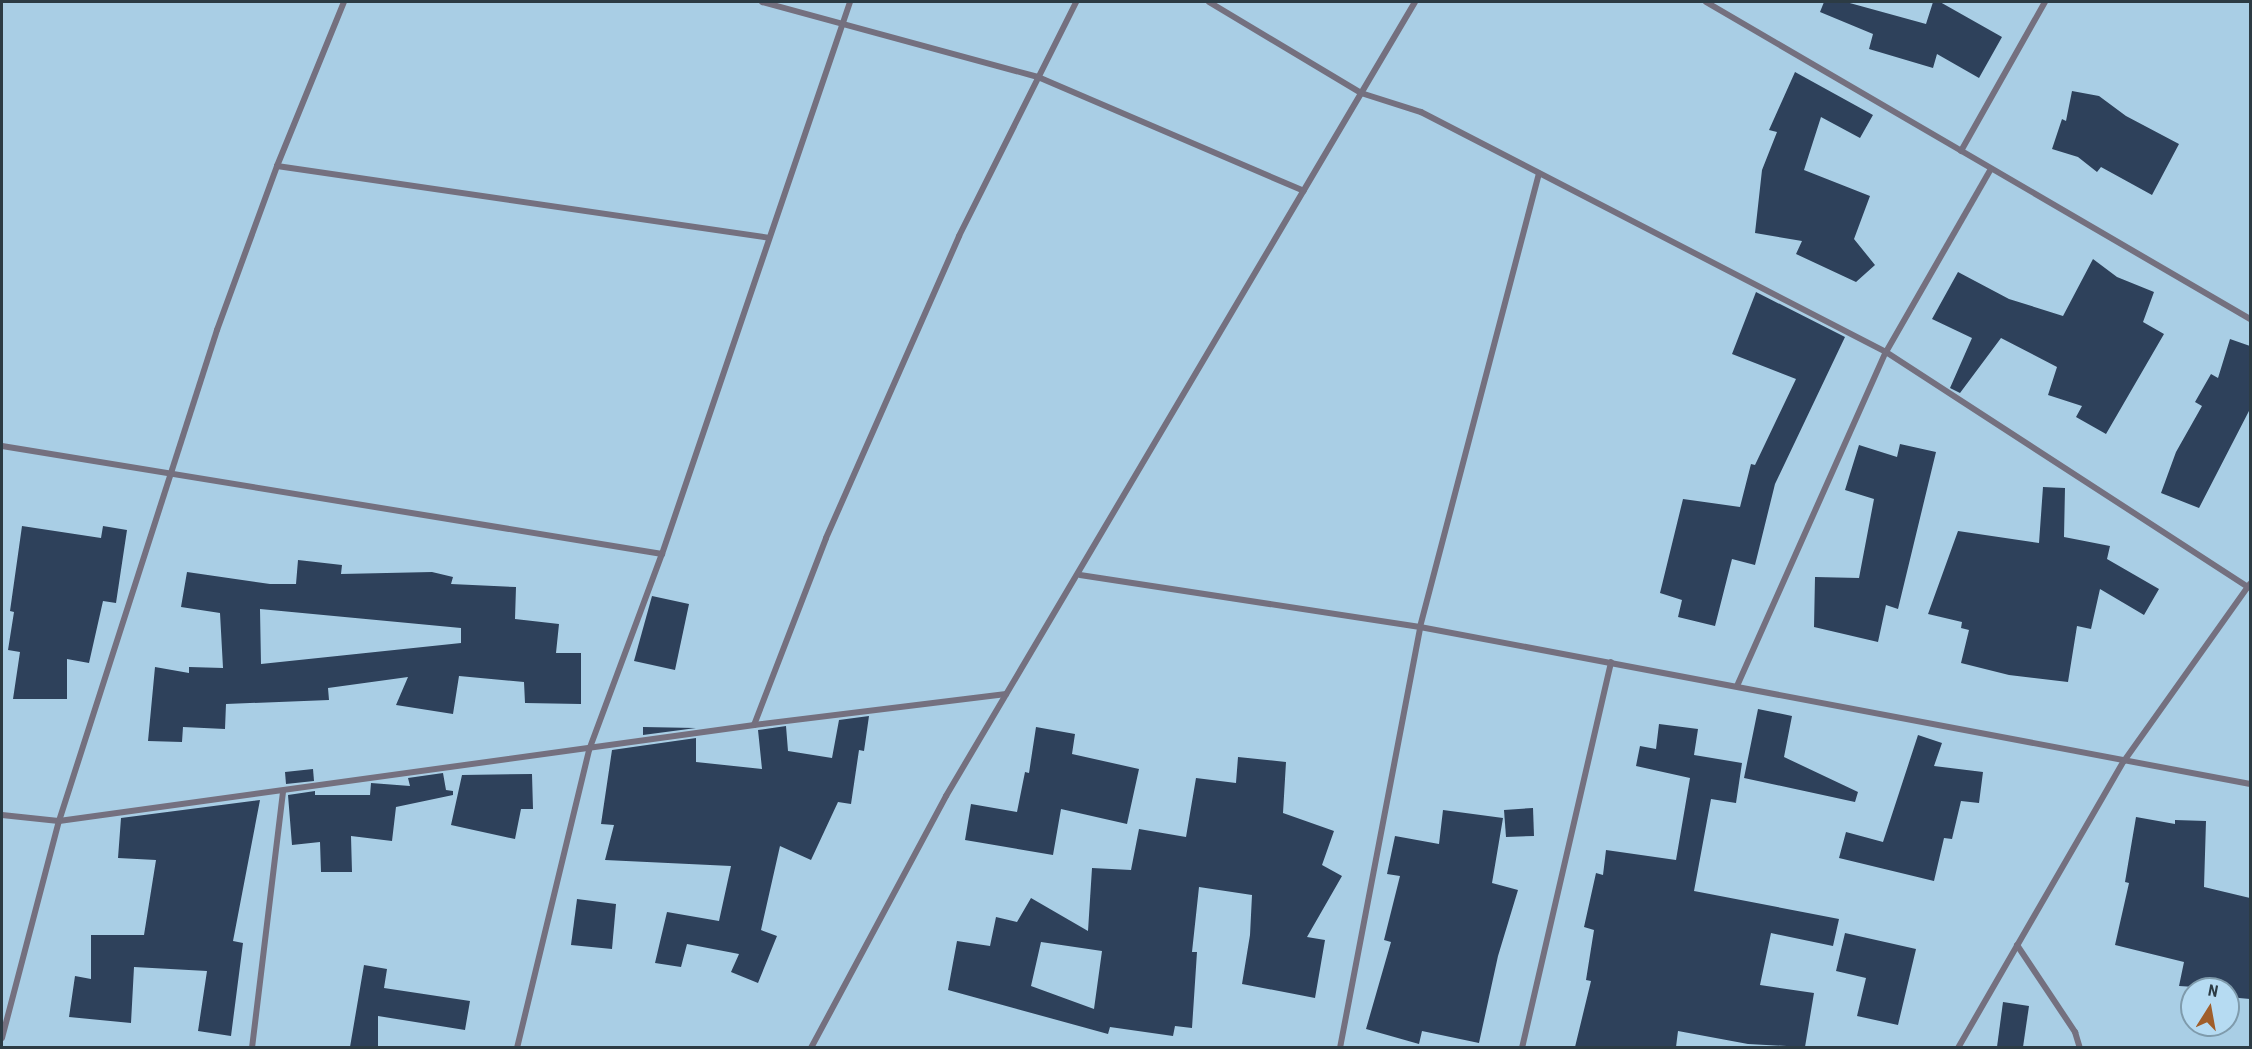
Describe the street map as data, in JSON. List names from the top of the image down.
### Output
{
  "north": "top"
}
